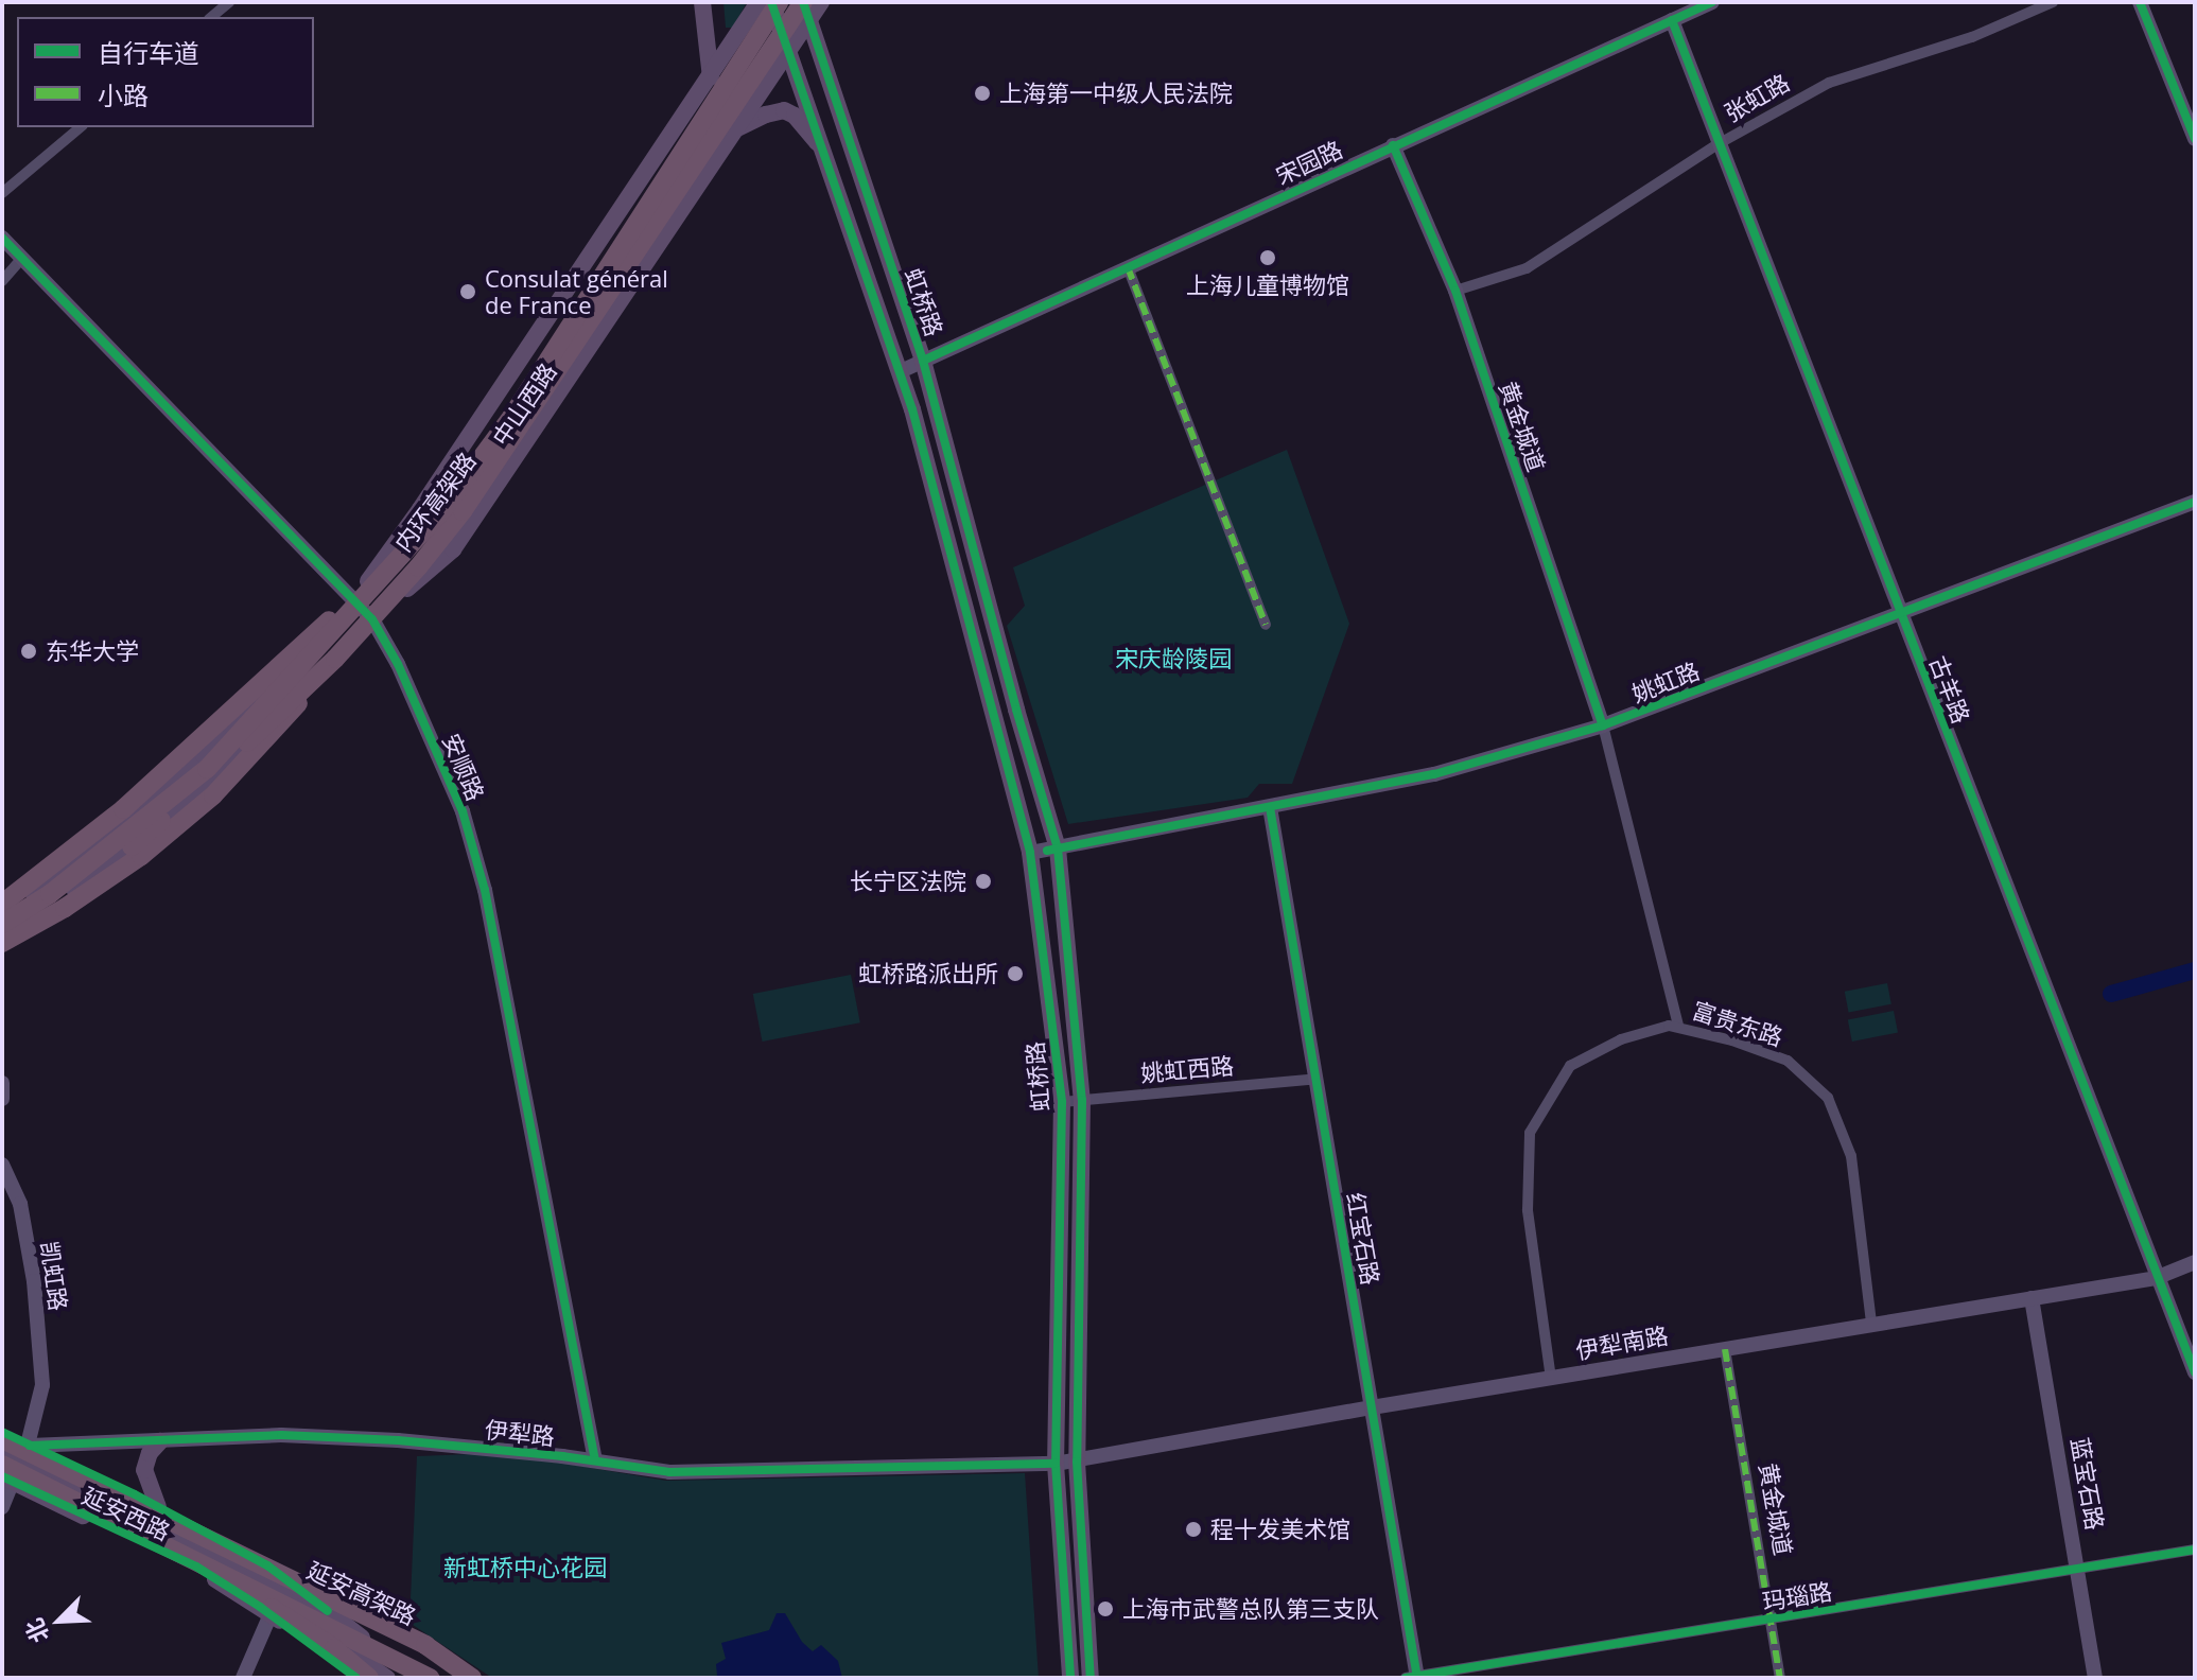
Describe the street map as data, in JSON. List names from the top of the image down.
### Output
{
  "streets": {
    "highway": ["内环高架路", "延安高架路"],
    "main road": ["虹桥路", "中山西路", "延安西路"],
    "street": [
      "张虹路",
      "宋园路",
      "黄金城道",
      "姚虹路",
      "古羊路",
      "安顺路",
      "富贵东路",
      "姚虹西路",
      "红宝石路",
      "凯虹路",
      "伊犁南路",
      "伊犁路",
      "蓝宝石路",
      "玛瑙路"
    ]
  },
  "crossings": [
    ["张虹路", "黄金城道"],
    ["张虹路", "古羊路"],
    ["宋园路", "虹桥路"],
    ["宋园路", "黄金城道"],
    ["宋园路", "古羊路"],
    ["虹桥路", "中山西路"],
    ["虹桥路", "内环高架路"],
    ["虹桥路", "姚虹路"],
    ["虹桥路", "姚虹西路"],
    ["虹桥路", "伊犁南路"],
    ["虹桥路", "伊犁路"],
    ["中山西路", "内环高架路"],
    ["中山西路", "安顺路"],
    ["黄金城道", "姚虹路"],
    ["黄金城道", "富贵东路"],
    ["黄金城道", "伊犁南路"],
    ["黄金城道", "玛瑙路"],
    ["姚虹路", "古羊路"],
    ["姚虹路", "红宝石路"],
    ["古羊路", "伊犁南路"],
    ["安顺路", "伊犁路"],
    ["富贵东路", "伊犁南路"],
    ["姚虹西路", "红宝石路"],
    ["红宝石路", "伊犁南路"],
    ["红宝石路", "玛瑙路"],
    ["凯虹路", "伊犁路"],
    ["凯虹路", "延安西路"],
    ["凯虹路", "延安高架路"],
    ["伊犁南路", "伊犁路"],
    ["伊犁南路", "蓝宝石路"],
    ["伊犁路", "延安西路"],
    ["伊犁路", "延安高架路"],
    ["蓝宝石路", "玛瑙路"],
    ["延安西路", "延安高架路"]
  ],
  "parks": ["宋庆龄陵园", "新虹桥中心花园"],
  "places": [
    "上海第一中级人民法院",
    "上海儿童博物馆",
    "Consulat général de France",
    "东华大学",
    "长宁区法院",
    "虹桥路派出所",
    "程十发美术馆",
    "上海市武警总队第三支队"
  ],
  "legend": ["自行车道", "小路"],
  "north": "bottom left"
}
